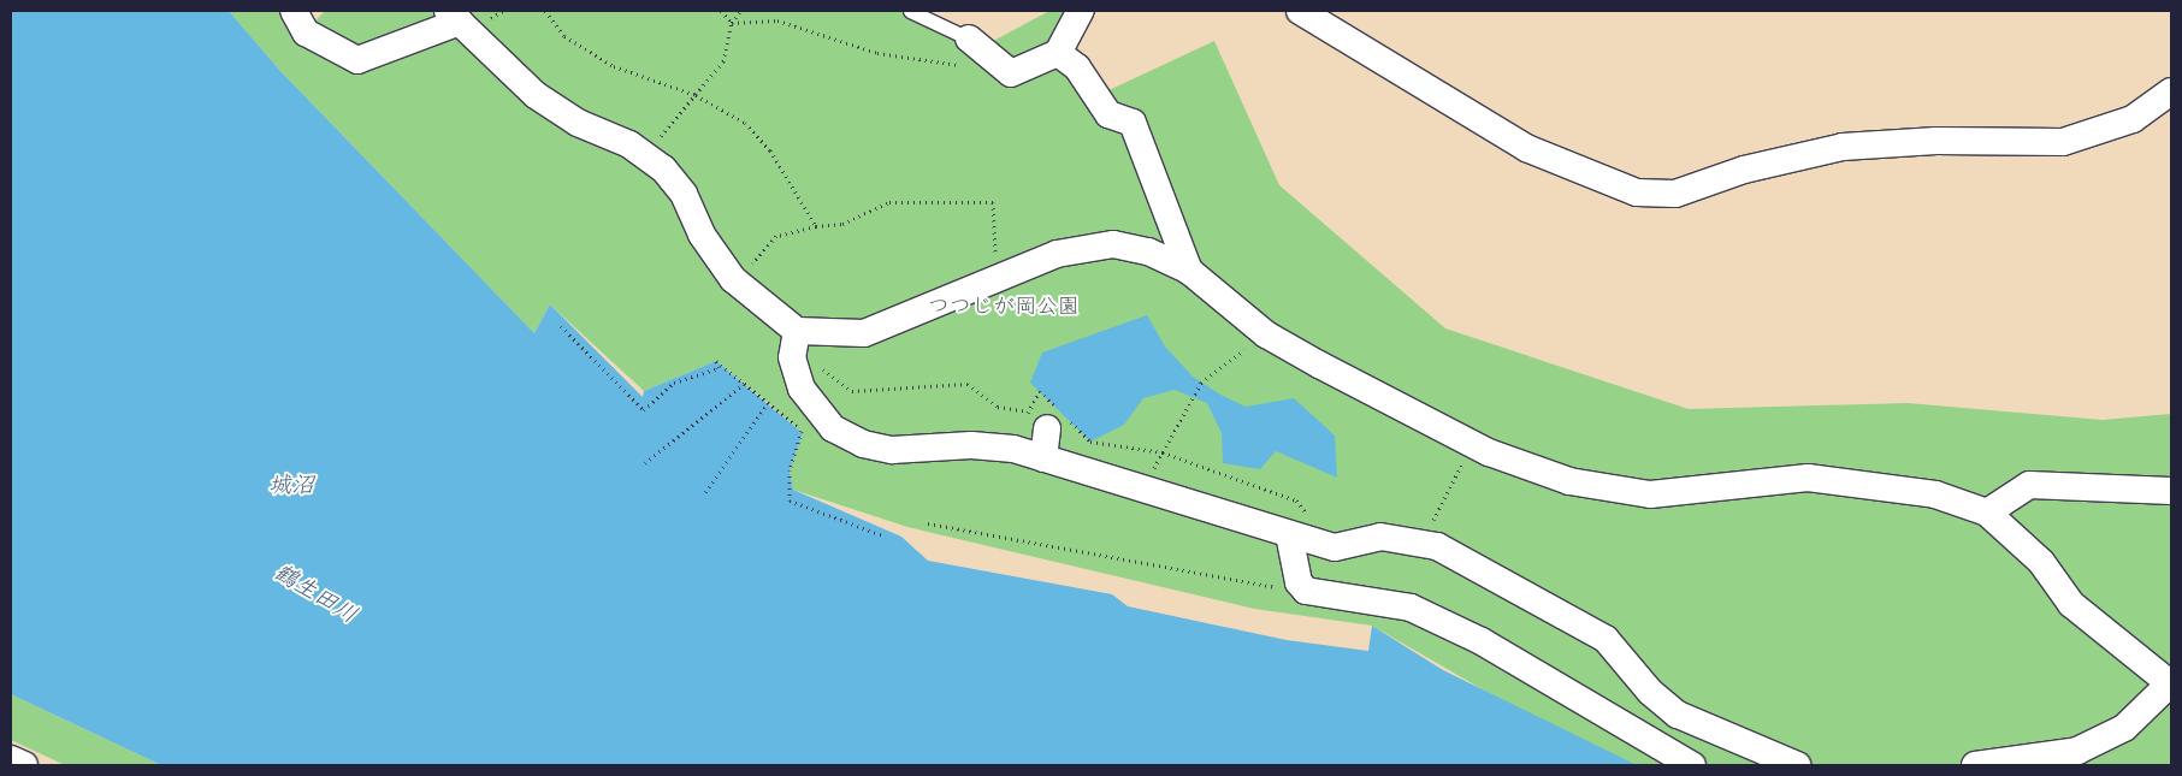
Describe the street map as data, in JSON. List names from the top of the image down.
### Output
{
  "water": ["城沼", "鶴生田川"],
  "parks": ["つつじが岡公園"]
}
